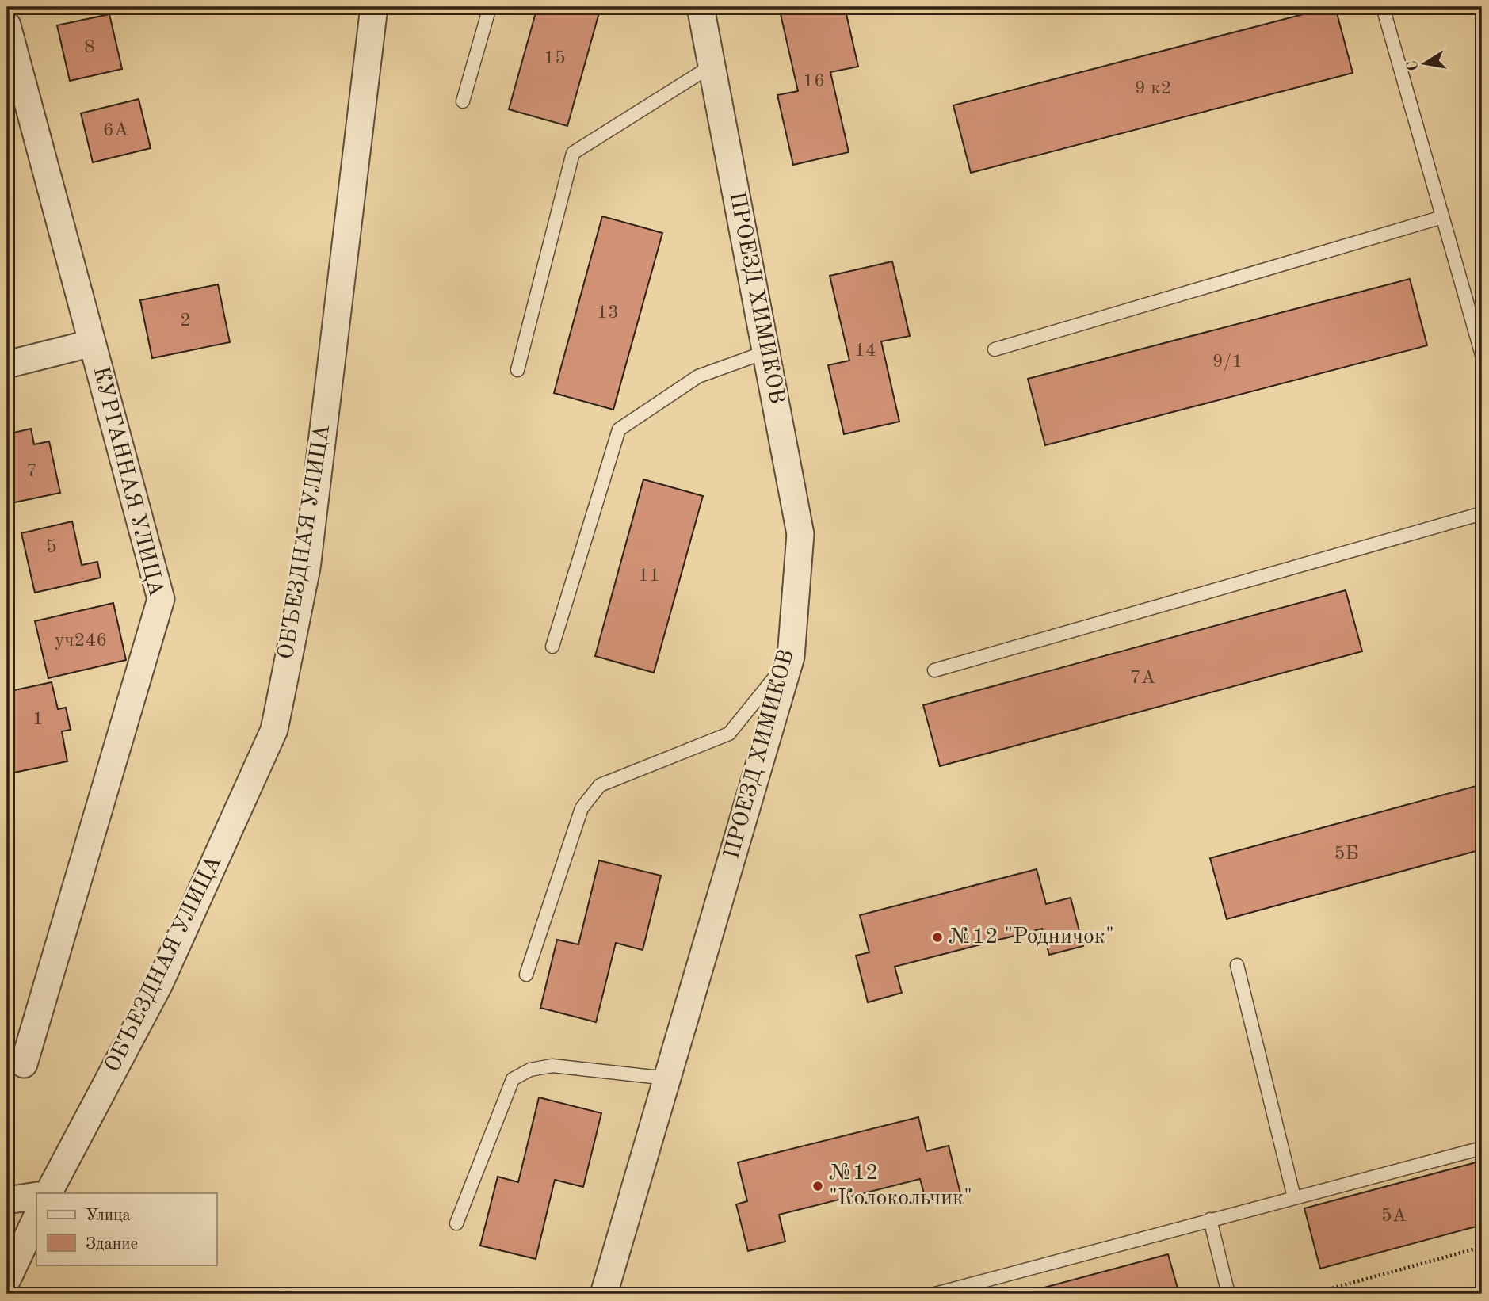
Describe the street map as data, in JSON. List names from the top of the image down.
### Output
{
  "streets": {
    "street": ["ПРОЕЗД ХИМИКОВ", "КУРГАННАЯ УЛИЦА", "ОБЪЕЗДНАЯ УЛИЦА"]
  },
  "places": ["№12 \"Родничок\"", "№12 \"Колокольчик\""],
  "house_numbers": [
    "8",
    "15",
    "16",
    "9 к2",
    "6А",
    "13",
    "2",
    "14",
    "9/1",
    "7",
    "5",
    "11",
    "уч246",
    "7А",
    "1",
    "5Б",
    "5А"
  ],
  "legend": ["Улица", "Здание"],
  "north": "left"
}
